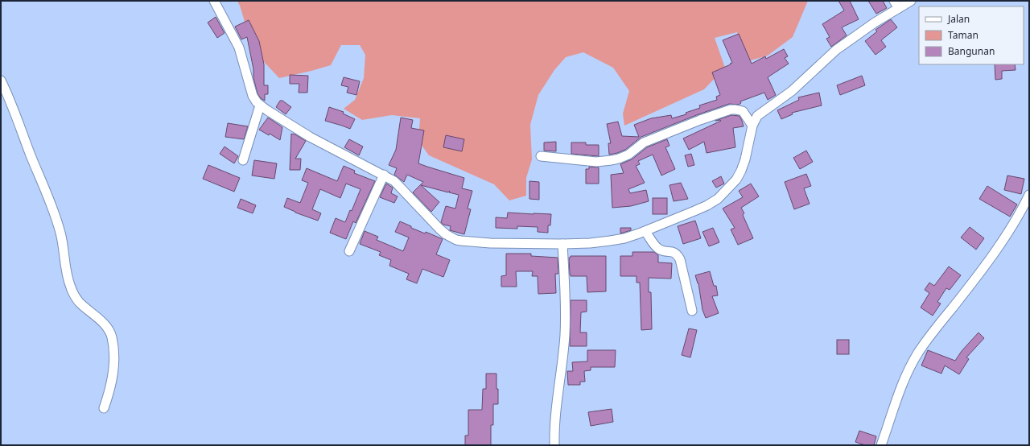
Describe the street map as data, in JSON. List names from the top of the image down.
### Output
{
  "legend": ["Jalan", "Taman", "Bangunan"]
}
